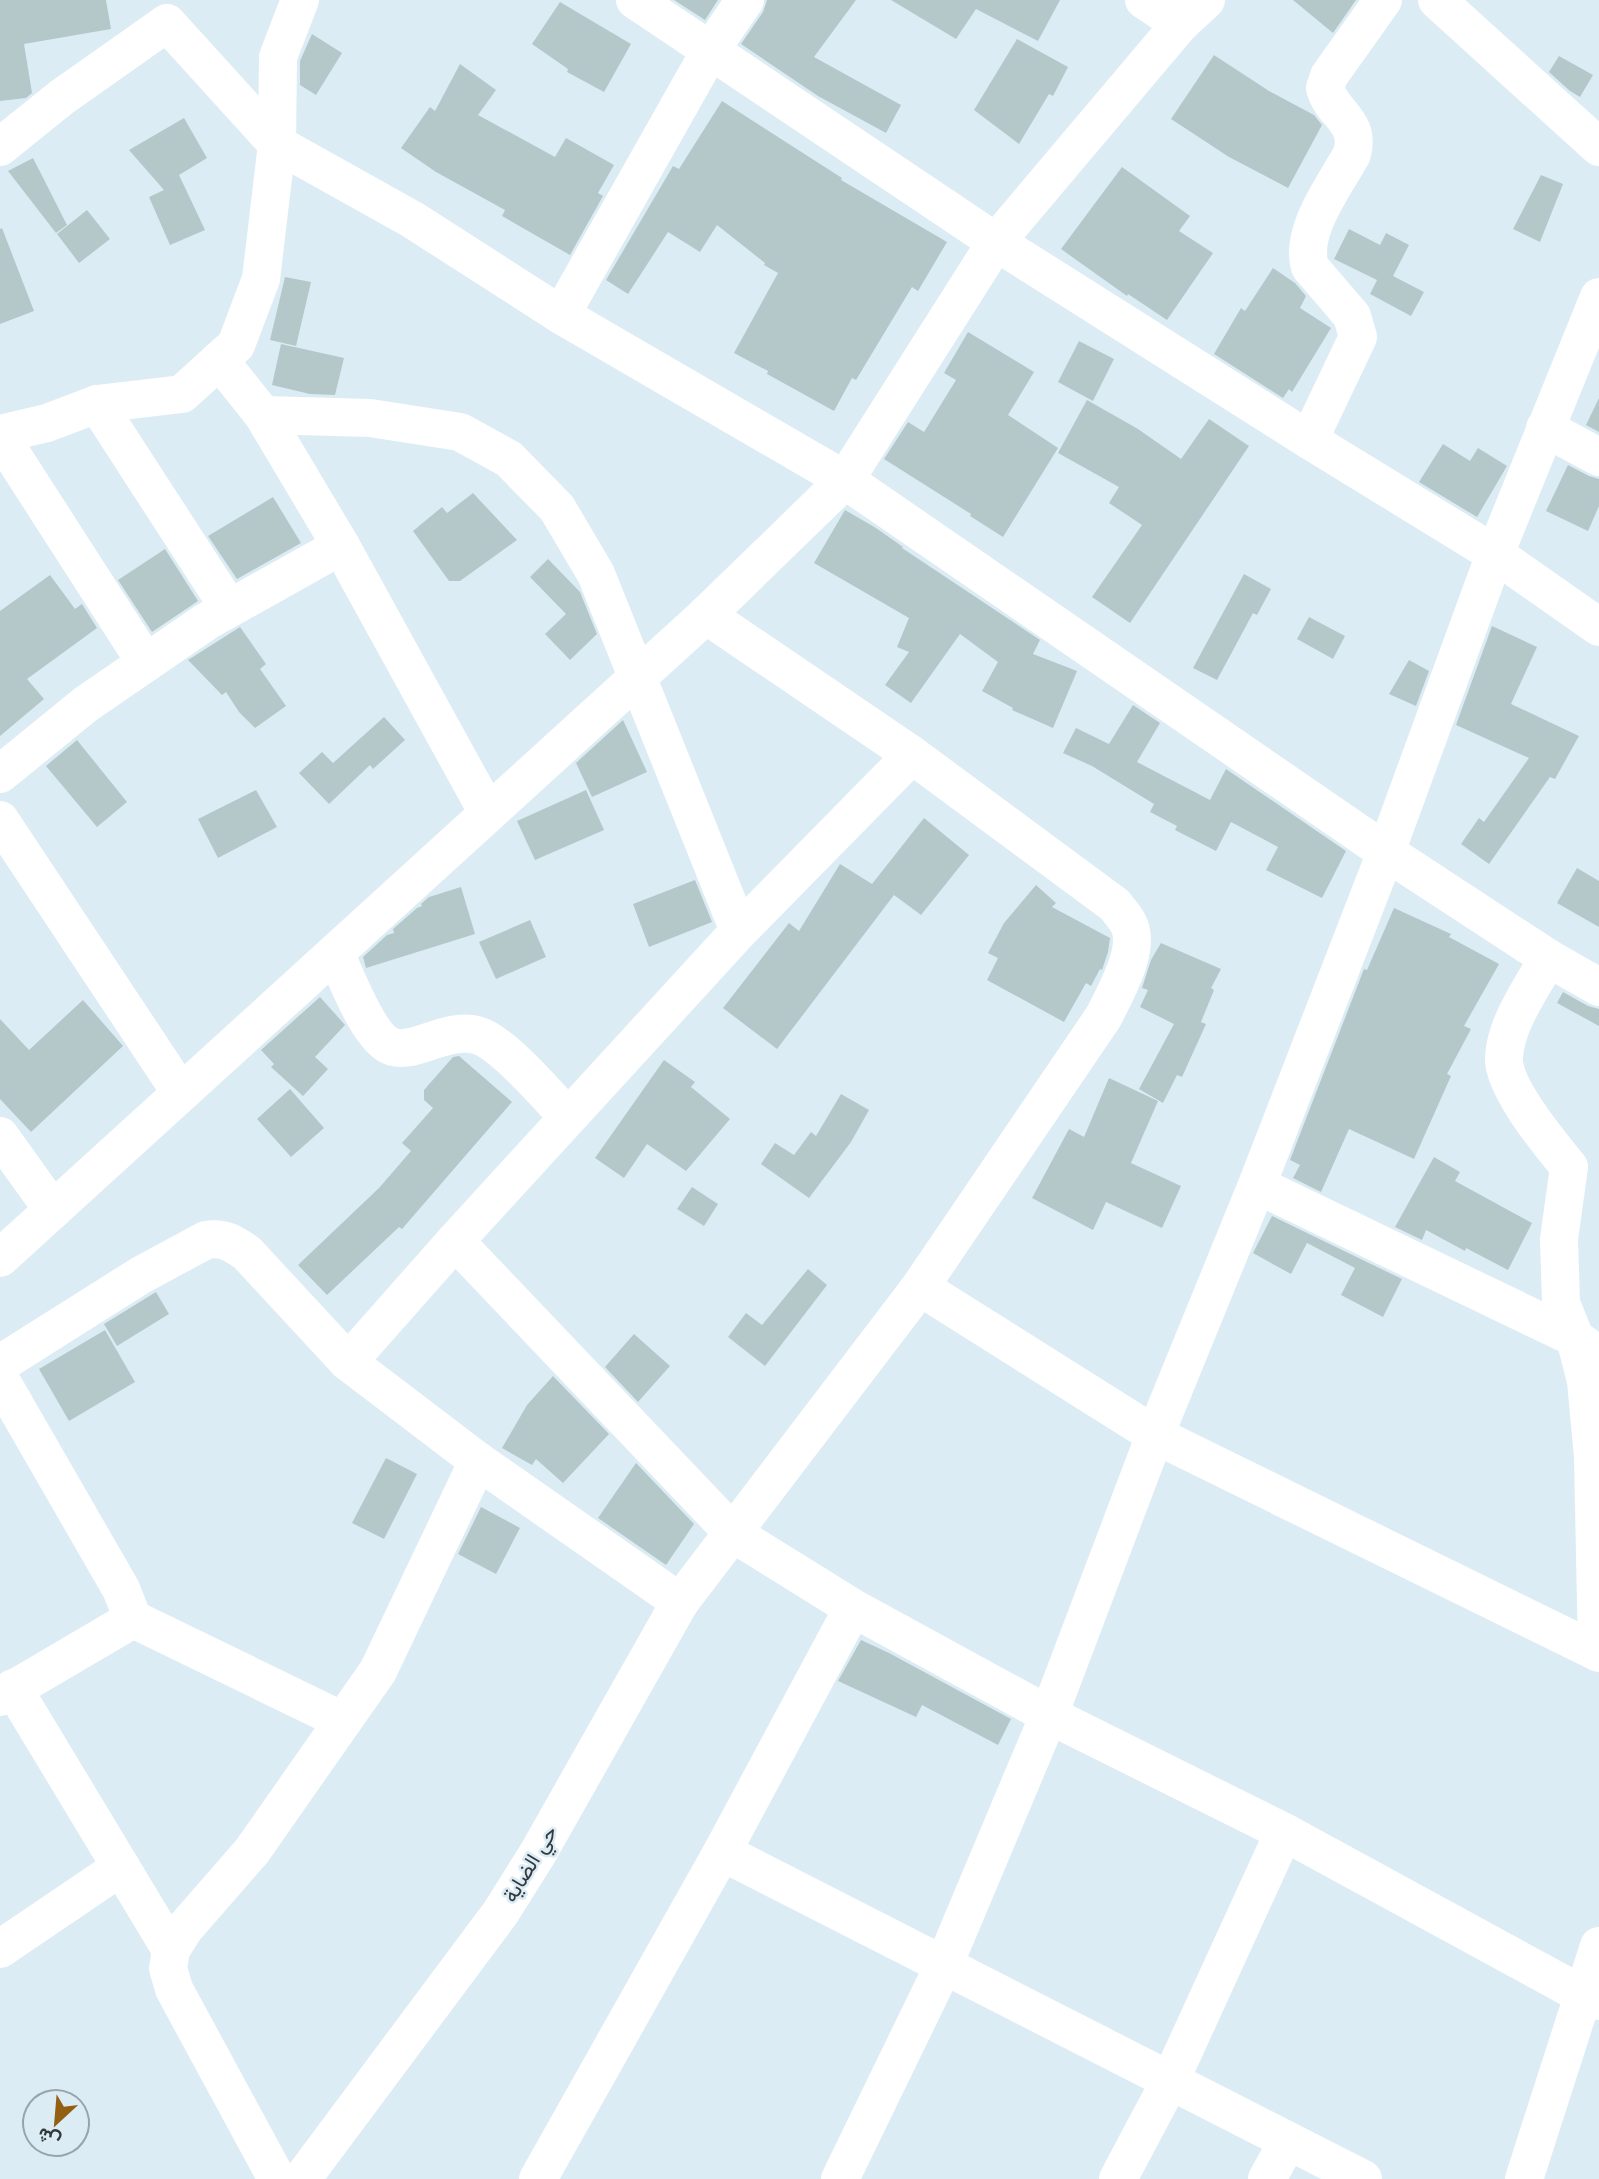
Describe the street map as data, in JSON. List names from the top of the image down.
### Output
{
  "streets": {
    "street": ["حي الضاية"]
  },
  "north": "bottom left"
}
